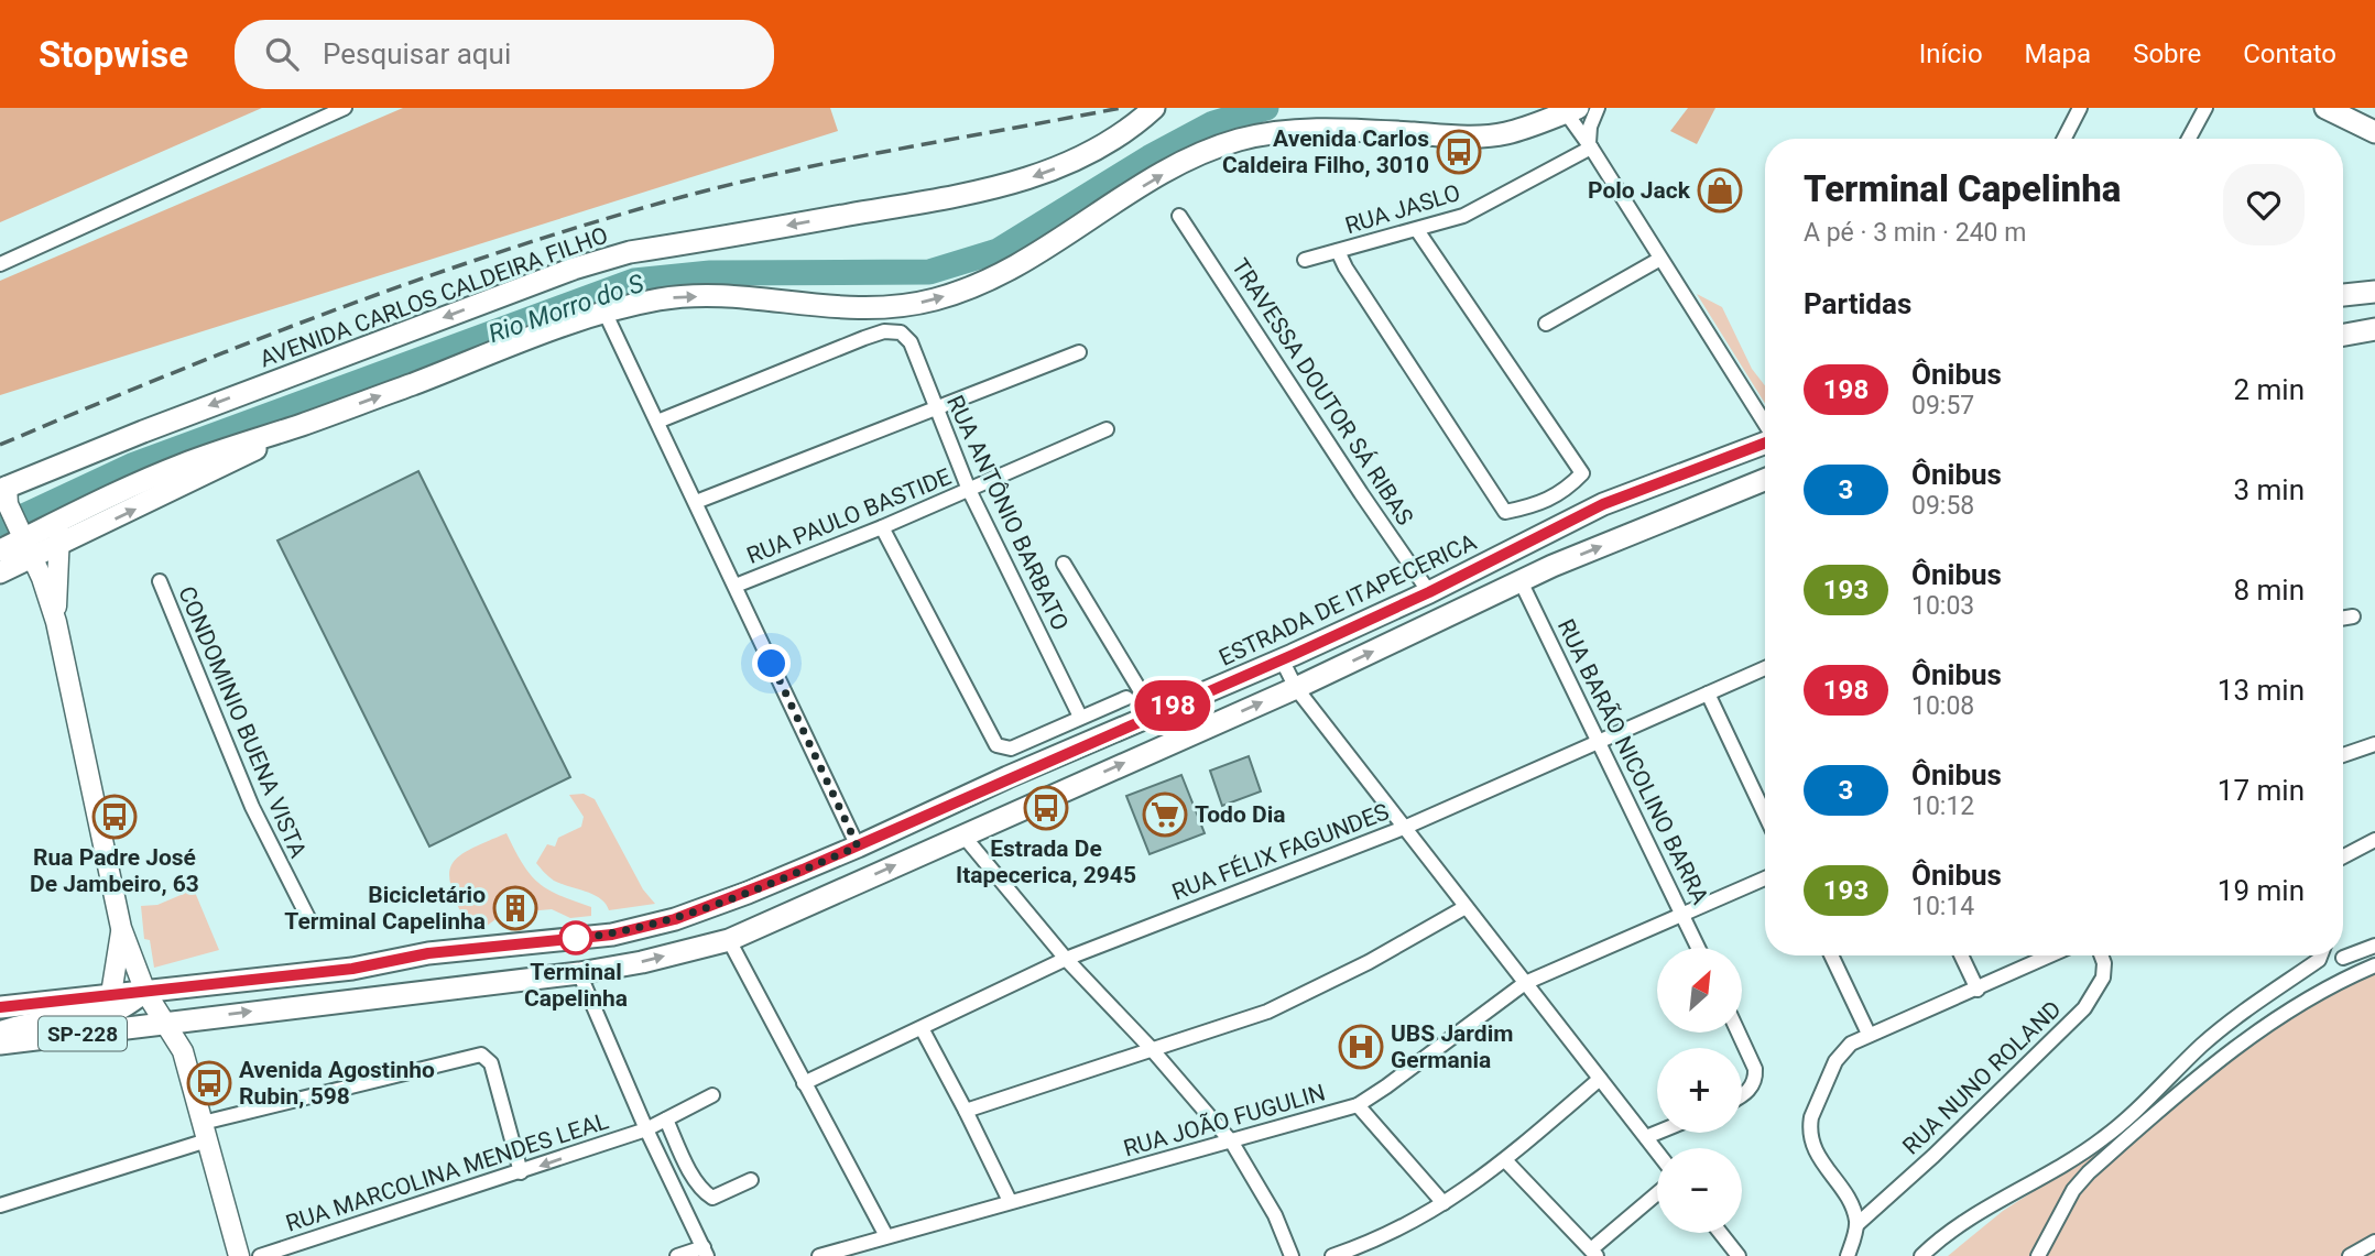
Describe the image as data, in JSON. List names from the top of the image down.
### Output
{
  "streets": {
    "main road": ["AVENIDA CARLOS CALDEIRA FILHO", "ESTRADA DE ITAPECERICA", "SP-228"],
    "street": [
      "RUA JASLO",
      "TRAVESSA DOUTOR SÁ RIBAS",
      "RUA ANTÔNIO BARBATO",
      "RUA PAULO BASTIDE",
      "CONDOMINIO BUENA VISTA",
      "RUA BARÃO NICOLINO BARRA",
      "RUA FÉLIX FAGUNDES",
      "RUA NUNO ROLAND",
      "RUA JOÃO FUGULIN",
      "RUA MARCOLINA MENDES LEAL"
    ]
  },
  "crossings": [
    ["TRAVESSA DOUTOR SÁ RIBAS", "ESTRADA DE ITAPECERICA"],
    ["RUA ANTÔNIO BARBATO", "RUA PAULO BASTIDE"],
    ["RUA BARÃO NICOLINO BARRA", "RUA FÉLIX FAGUNDES"],
    ["RUA BARÃO NICOLINO BARRA", "SP-228"],
    ["RUA BARÃO NICOLINO BARRA", "RUA JOÃO FUGULIN"]
  ],
  "water": ["Rio Morro do S"],
  "places": {
    "bus stop": [
      "Avenida Carlos Caldeira Filho, 3010",
      "Estrada De Itapecerica, 2945",
      "Rua Padre José De Jambeiro, 63",
      "Avenida Agostinho Rubin, 598"
    ],
    "shop": ["Polo Jack"],
    "supermarket": ["Todo Dia"],
    "building": ["Bicicletário Terminal Capelinha"],
    "other": ["Terminal Capelinha"],
    "hospital": ["UBS Jardim Germania"]
  },
  "lines": ["bus line 198"],
  "north": "top right",
  "page": {
    "header": "Stopwise",
    "search": "Pesquisar aqui",
    "nav": [
      "Início",
      "Mapa",
      "Sobre",
      "Contato"
    ],
    "on_map": "198",
    "heading": [
      ["Terminal Capelinha", "A pé · 3 min · 240 m"],
      "Partidas"
    ],
    "list": [
      {
        "mark": "198",
        "name": "Ônibus",
        "note": "09:57",
        "value": "2 min"
      },
      {
        "mark": "3",
        "name": "Ônibus",
        "note": "09:58",
        "value": "3 min"
      },
      {
        "mark": "193",
        "name": "Ônibus",
        "note": "10:03",
        "value": "8 min"
      },
      {
        "mark": "198",
        "name": "Ônibus",
        "note": "10:08",
        "value": "13 min"
      },
      {
        "mark": "3",
        "name": "Ônibus",
        "note": "10:12",
        "value": "17 min"
      },
      {
        "mark": "193",
        "name": "Ônibus",
        "note": "10:14",
        "value": "19 min"
      }
    ],
    "map_buttons": ["+", "−"]
  }
}
